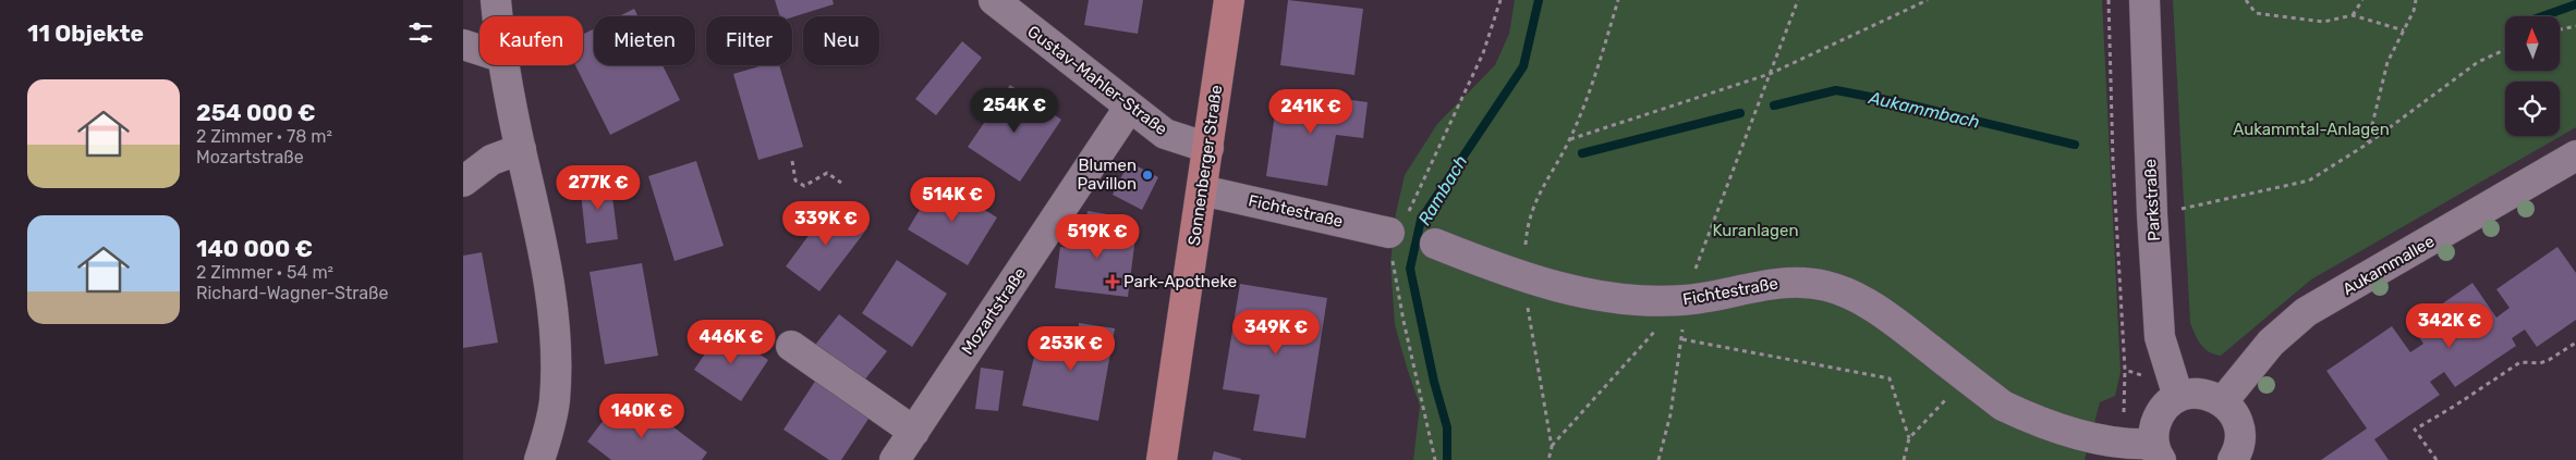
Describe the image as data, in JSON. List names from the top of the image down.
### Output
{
  "streets": {
    "main road": ["Sonnenberger Straße"],
    "street": [
      "Gustav-Mahler-Straße",
      "Parkstraße",
      "Fichtestraße",
      "Aukammallee",
      "Mozartstraße"
    ]
  },
  "crossings": [
    ["Gustav-Mahler-Straße", "Sonnenberger Straße"],
    ["Gustav-Mahler-Straße", "Mozartstraße"],
    ["Sonnenberger Straße", "Fichtestraße"]
  ],
  "water": ["Aukammbach", "Rambach"],
  "parks": ["Aukammtal-Anlagen", "Kuranlagen"],
  "places": {
    "other": ["Blumen Pavillon"],
    "health": ["Park-Apotheke"]
  },
  "north": "top",
  "page": {
    "heading": "11 Objekte",
    "chip": [
      "Kaufen",
      "Mieten",
      "Filter",
      "Neu"
    ],
    "list": [
      {
        "name": "254 000 €",
        "note": "2 Zimmer · 78 m² · Mozartstraße"
      },
      {
        "name": "140 000 €",
        "note": "2 Zimmer · 54 m² · Richard-Wagner-Straße"
      }
    ],
    "price": [
      "254K €",
      "241K €",
      "277K €",
      "514K €",
      "339K €",
      "519K €",
      "342K €",
      "349K €",
      "446K €",
      "253K €",
      "140K €"
    ]
  }
}
